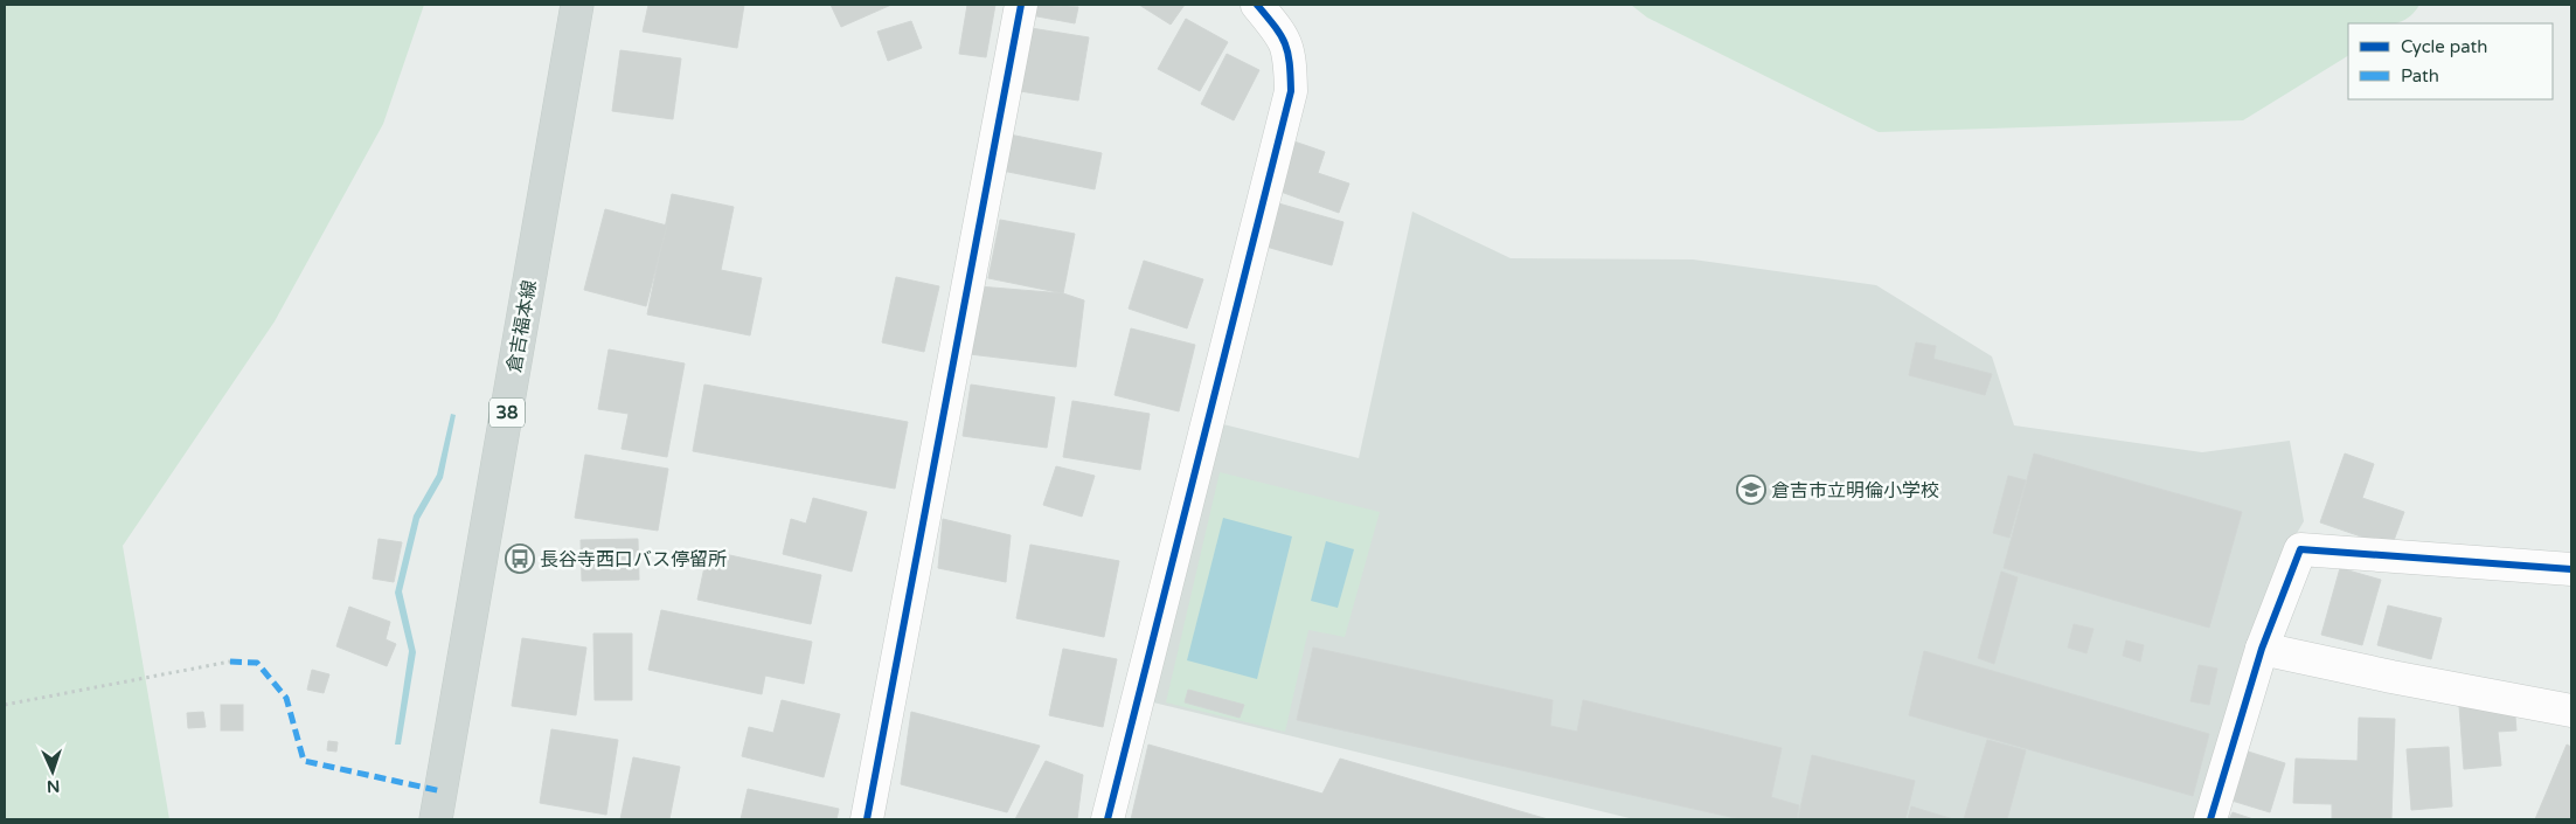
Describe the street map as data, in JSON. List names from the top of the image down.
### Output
{
  "streets": {
    "main road": ["倉吉福本線", "38"]
  },
  "places": {
    "school or university": ["倉吉市立明倫小学校"],
    "bus stop": ["長谷寺西口バス停留所"]
  },
  "legend": ["Cycle path", "Path"],
  "north": "bottom"
}
